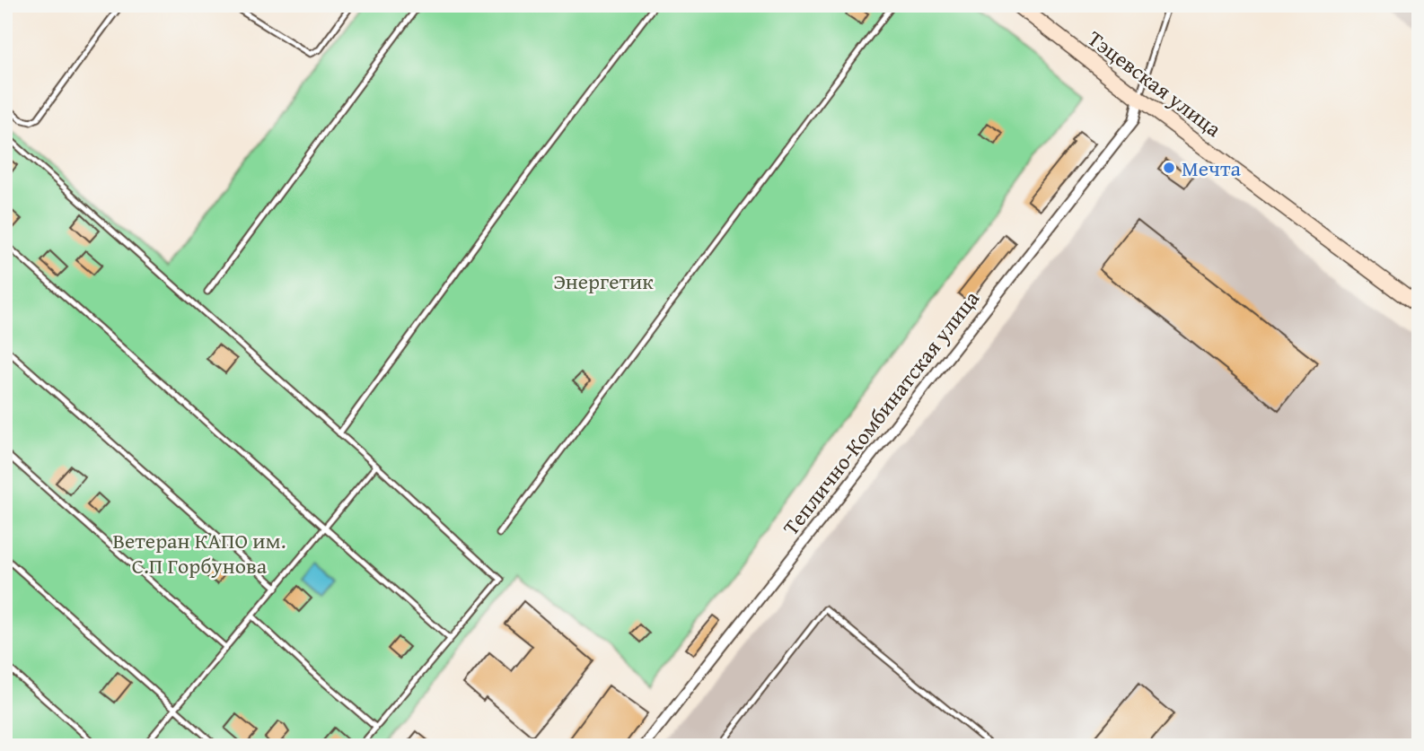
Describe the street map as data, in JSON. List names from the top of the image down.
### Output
{
  "streets": {
    "main road": ["Тэцевская улица"],
    "street": ["Теплично-Комбинатская улица"]
  },
  "crossings": [
    ["Тэцевская улица", "Теплично-Комбинатская улица"]
  ],
  "parks": ["Энергетик", "Ветеран КАПО им. С.П Горбунова"],
  "places": ["Мечта"]
}
